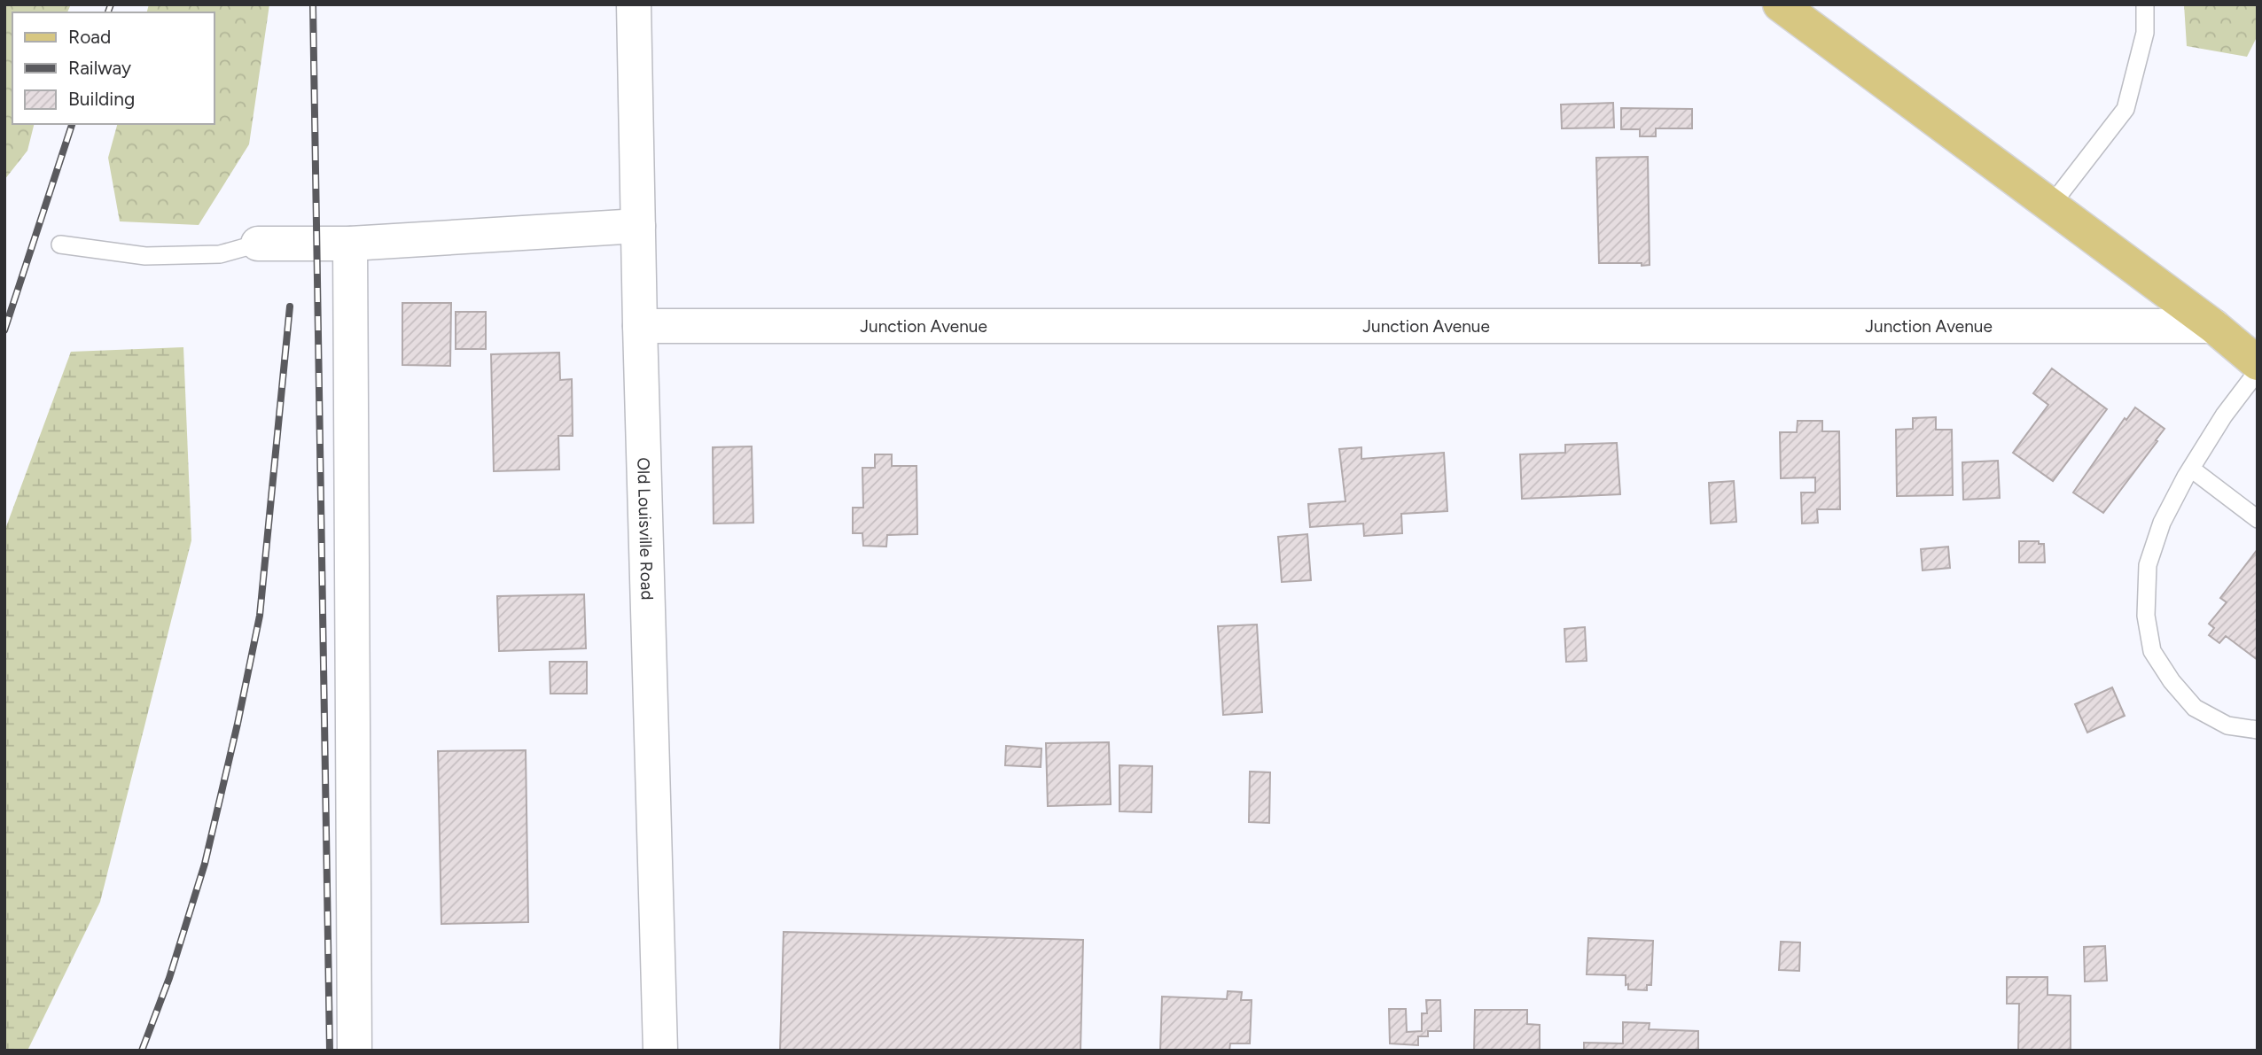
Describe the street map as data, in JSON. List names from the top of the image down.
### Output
{
  "streets": {
    "street": ["Junction Avenue", "Old Louisville Road"]
  },
  "crossings": [
    ["Junction Avenue", "Old Louisville Road"]
  ],
  "legend": ["Road", "Railway", "Building"]
}
